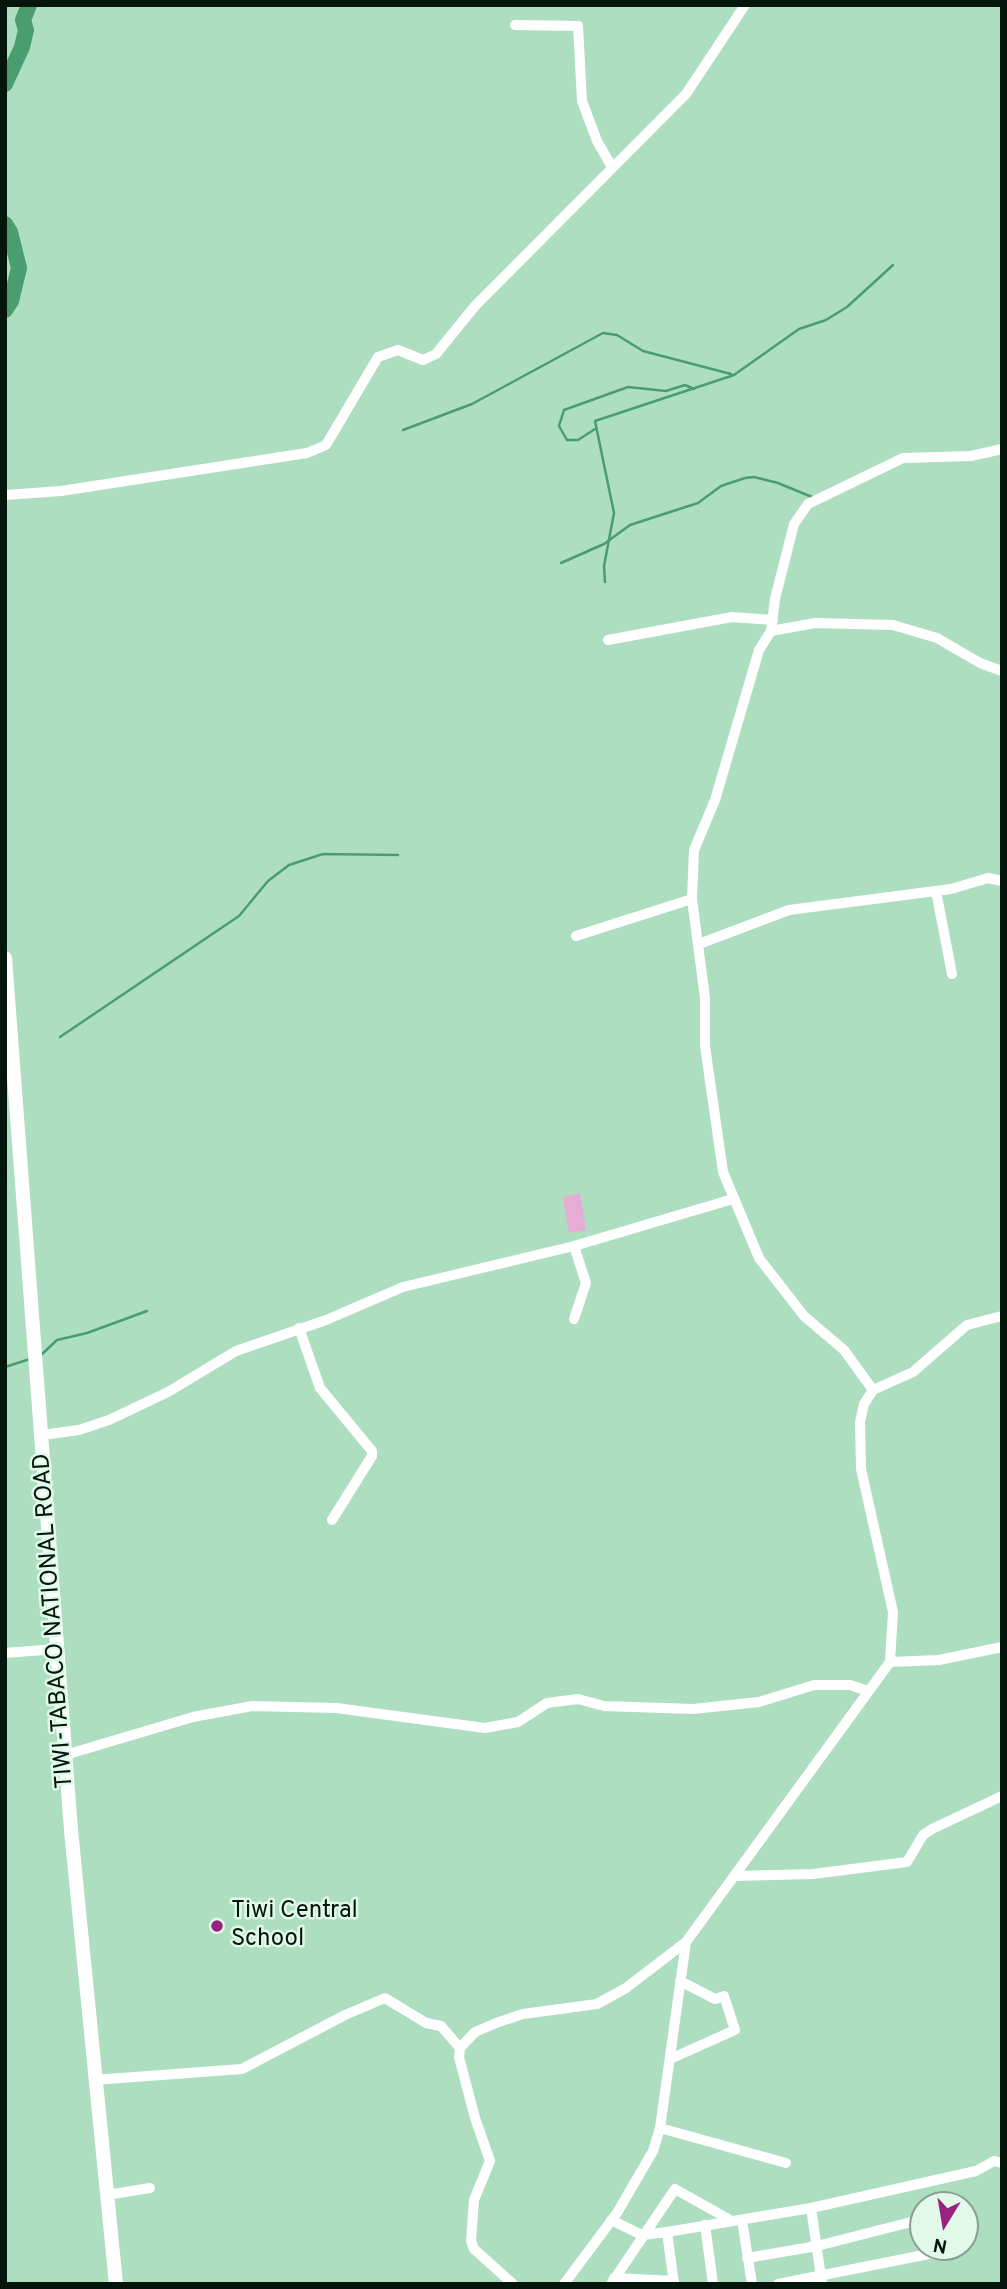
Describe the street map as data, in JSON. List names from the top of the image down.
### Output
{
  "streets": {
    "main road": ["TIWI-TABACO NATIONAL ROAD"]
  },
  "places": ["Tiwi Central School"],
  "north": "bottom"
}
